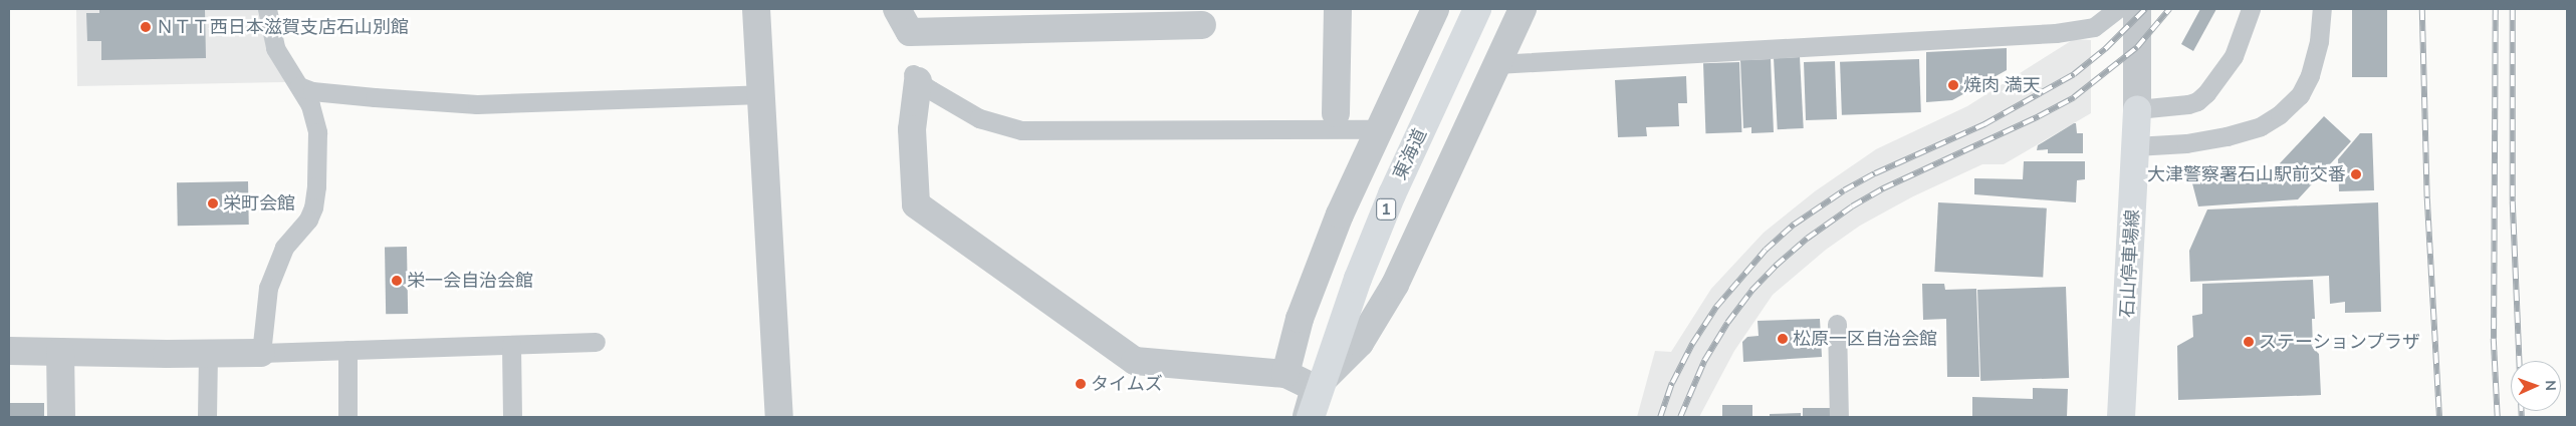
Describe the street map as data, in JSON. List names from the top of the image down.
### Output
{
  "streets": {
    "main road": ["東海道", "1", "石山停車場線"]
  },
  "places": [
    "ＮＴＴ西日本滋賀支店石山別館",
    "焼肉 満天",
    "大津警察署石山駅前交番",
    "栄町会館",
    "栄一会自治会館",
    "松原一区自治会館",
    "ステーションプラザ",
    "タイムズ"
  ],
  "north": "right"
}
